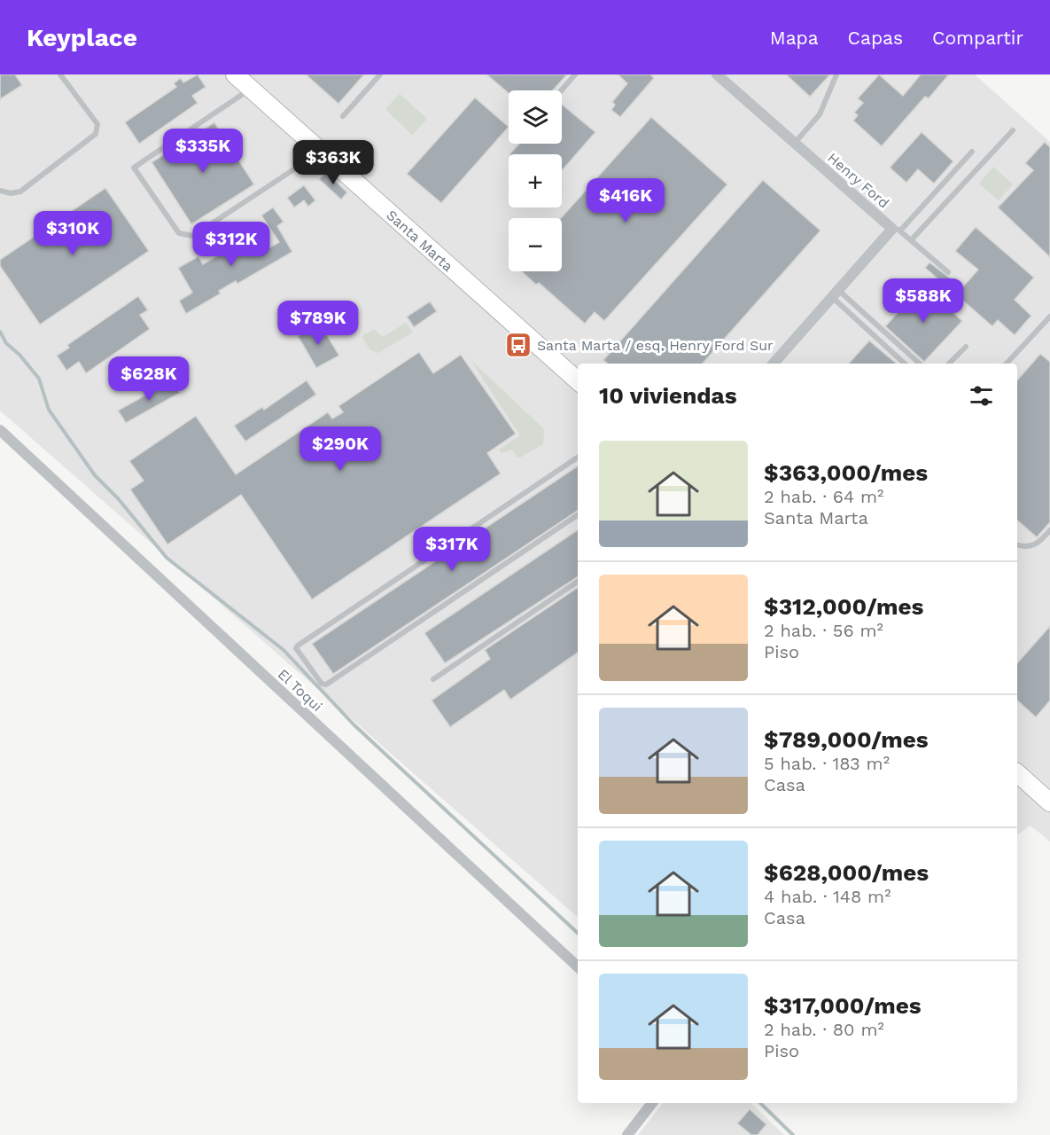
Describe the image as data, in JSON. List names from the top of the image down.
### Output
{
  "streets": {
    "main road": ["Santa Marta"],
    "street": ["Henry Ford", "El Toqui"]
  },
  "places": {
    "bus stop": ["Santa Marta / esq. Henry Ford Sur"]
  },
  "page": {
    "header": "Keyplace",
    "nav": ["Mapa", "Capas", "Compartir"],
    "map_buttons": ["+", "−"],
    "price": [
      "$335K",
      "$363K",
      "$416K",
      "$310K",
      "$312K",
      "$588K",
      "$789K",
      "$628K",
      "$290K",
      "$317K"
    ],
    "heading": "10 viviendas",
    "list": [
      {
        "name": "$363,000/mes",
        "note": "2 hab. · 64 m² · Santa Marta"
      },
      {
        "name": "$312,000/mes",
        "note": "2 hab. · 56 m² · Piso"
      },
      {
        "name": "$789,000/mes",
        "note": "5 hab. · 183 m² · Casa"
      },
      {
        "name": "$628,000/mes",
        "note": "4 hab. · 148 m² · Casa"
      },
      {
        "name": "$317,000/mes",
        "note": "2 hab. · 80 m² · Piso"
      }
    ]
  }
}
